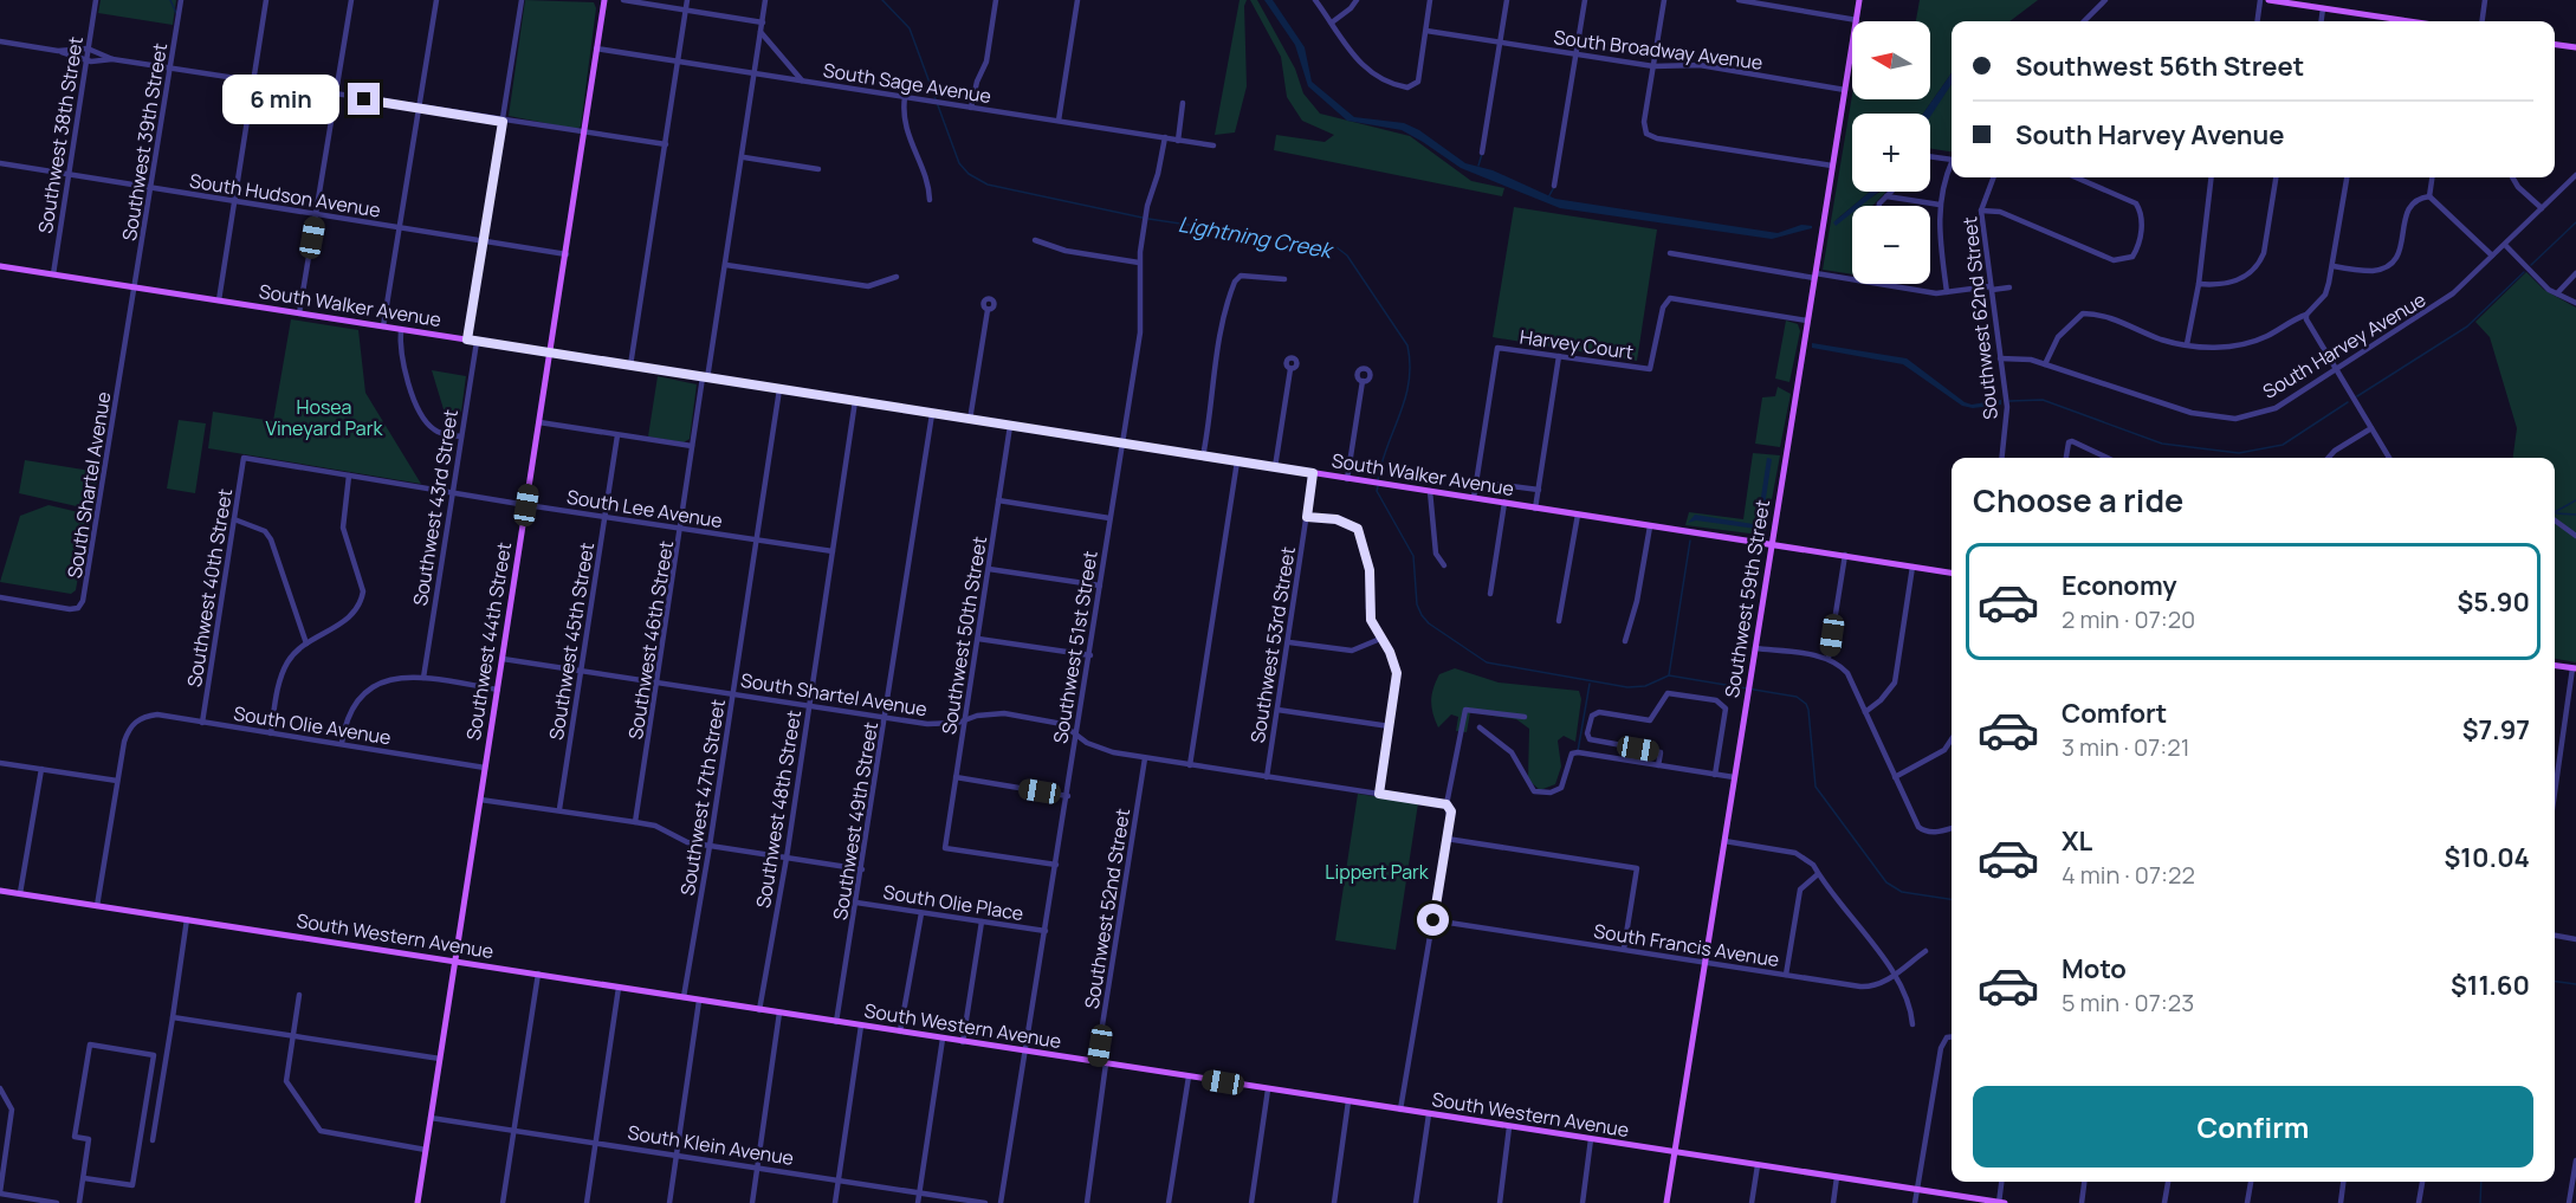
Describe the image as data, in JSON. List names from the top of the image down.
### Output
{
  "streets": {
    "main road": [
      "South Walker Avenue",
      "Southwest 59th Street",
      "Southwest 44th Street",
      "South Western Avenue"
    ],
    "street": [
      "South Broadway Avenue",
      "South Sage Avenue",
      "Southwest 38th Street",
      "Southwest 39th Street",
      "South Hudson Avenue",
      "Southwest 62nd Street",
      "Harvey Court",
      "South Harvey Avenue",
      "South Shartel Avenue",
      "Southwest 43rd Street",
      "South Lee Avenue",
      "Southwest 40th Street",
      "Southwest 50th Street",
      "Southwest 46th Street",
      "Southwest 45th Street",
      "Southwest 53rd Street",
      "Southwest 51st Street",
      "South Olie Avenue",
      "Southwest 47th Street",
      "Southwest 48th Street",
      "Southwest 49th Street",
      "South Olie Place",
      "Southwest 52nd Street",
      "South Francis Avenue",
      "South Klein Avenue"
    ]
  },
  "crossings": [
    ["South Broadway Avenue", "Southwest 59th Street"],
    ["South Sage Avenue", "Southwest 46th Street"],
    ["South Sage Avenue", "Southwest 44th Street"],
    ["South Sage Avenue", "Southwest 51st Street"],
    ["Southwest 38th Street", "South Hudson Avenue"],
    ["Southwest 38th Street", "South Walker Avenue"],
    ["Southwest 39th Street", "South Hudson Avenue"],
    ["Southwest 39th Street", "South Walker Avenue"],
    ["Southwest 39th Street", "South Shartel Avenue"],
    ["South Hudson Avenue", "Southwest 44th Street"],
    ["South Walker Avenue", "South Shartel Avenue"],
    ["South Walker Avenue", "Southwest 43rd Street"],
    ["South Walker Avenue", "Southwest 59th Street"],
    ["South Walker Avenue", "Southwest 50th Street"],
    ["South Walker Avenue", "Southwest 46th Street"],
    ["South Walker Avenue", "Southwest 44th Street"],
    ["South Walker Avenue", "Southwest 53rd Street"],
    ["South Walker Avenue", "Southwest 51st Street"],
    ["South Walker Avenue", "Southwest 47th Street"],
    ["South Walker Avenue", "Southwest 48th Street"],
    ["South Walker Avenue", "Southwest 49th Street"],
    ["Southwest 62nd Street", "South Harvey Avenue"],
    ["Harvey Court", "Southwest 59th Street"],
    ["South Shartel Avenue", "Southwest 50th Street"],
    ["South Shartel Avenue", "Southwest 46th Street"],
    ["South Shartel Avenue", "Southwest 44th Street"],
    ["South Shartel Avenue", "Southwest 45th Street"],
    ["South Shartel Avenue", "Southwest 53rd Street"],
    ["South Shartel Avenue", "Southwest 51st Street"],
    ["South Shartel Avenue", "Southwest 47th Street"],
    ["South Shartel Avenue", "Southwest 48th Street"],
    ["South Shartel Avenue", "Southwest 49th Street"],
    ["South Shartel Avenue", "Southwest 52nd Street"],
    ["Southwest 43rd Street", "South Lee Avenue"],
    ["South Lee Avenue", "Southwest 40th Street"],
    ["South Lee Avenue", "Southwest 46th Street"],
    ["South Lee Avenue", "Southwest 44th Street"],
    ["South Lee Avenue", "Southwest 45th Street"],
    ["South Lee Avenue", "Southwest 47th Street"],
    ["South Lee Avenue", "Southwest 48th Street"],
    ["Southwest 40th Street", "South Olie Avenue"],
    ["Southwest 59th Street", "South Western Avenue"],
    ["Southwest 59th Street", "South Francis Avenue"],
    ["Southwest 50th Street", "Southwest 51st Street"],
    ["Southwest 44th Street", "South Olie Avenue"],
    ["Southwest 44th Street", "South Western Avenue"],
    ["Southwest 44th Street", "South Klein Avenue"],
    ["Southwest 51st Street", "South Olie Place"],
    ["Southwest 51st Street", "South Western Avenue"],
    ["Southwest 47th Street", "South Western Avenue"],
    ["Southwest 48th Street", "South Western Avenue"],
    ["Southwest 49th Street", "South Olie Place"],
    ["Southwest 49th Street", "South Western Avenue"],
    ["Southwest 52nd Street", "South Western Avenue"]
  ],
  "water": ["Lightning Creek"],
  "parks": ["Hosea Vineyard Park", "Lippert Park"],
  "north": "left",
  "page": {
    "map_buttons": ["+", "−"],
    "banner": ["Southwest 56th Street", "South Harvey Avenue"],
    "bubble": "6 min",
    "heading": "Choose a ride",
    "list": [
      {
        "name": "Economy",
        "note": "2 min · 07:20",
        "value": "$5.90"
      },
      {
        "name": "Comfort",
        "note": "3 min · 07:21",
        "value": "$7.97"
      },
      {
        "name": "XL",
        "note": "4 min · 07:22",
        "value": "$10.04"
      },
      {
        "name": "Moto",
        "note": "5 min · 07:23",
        "value": "$11.60"
      }
    ],
    "buttons": "Confirm"
  }
}
